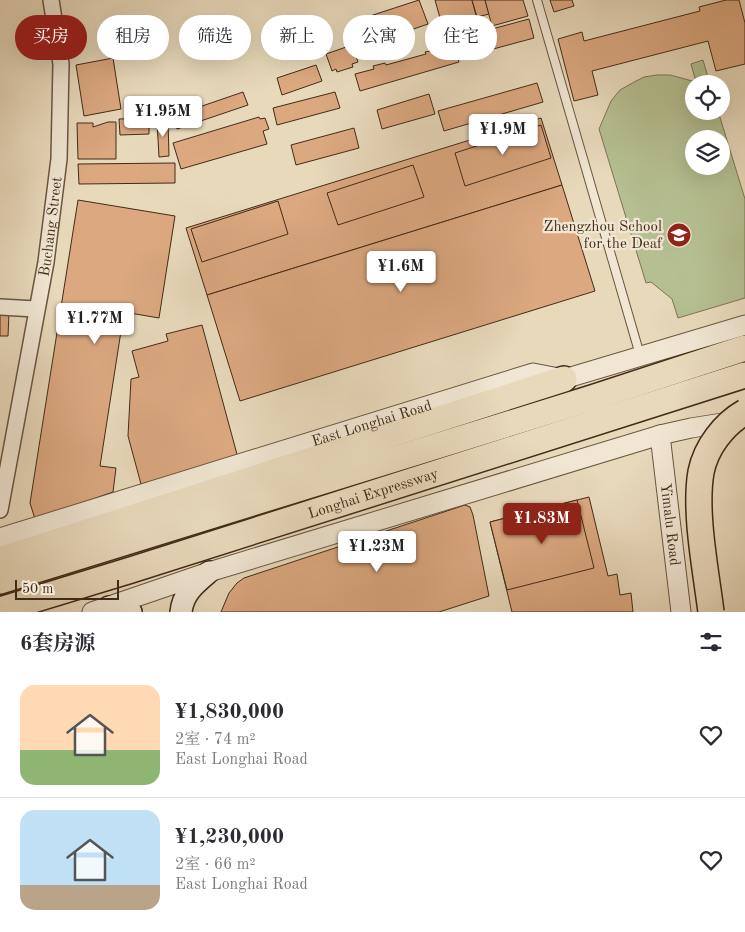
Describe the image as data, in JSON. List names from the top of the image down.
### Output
{
  "streets": {
    "highway": ["Longhai Expressway"],
    "street": ["Buchang Street", "East Longhai Road", "Yimalu Road"]
  },
  "places": {
    "school or university": ["Zhengzhou School for the Deaf"]
  },
  "scale_bar": "50 m",
  "page": {
    "chip": [
      "买房",
      "租房",
      "筛选",
      "新上",
      "公寓",
      "住宅"
    ],
    "price": [
      "¥1.95M",
      "¥1.9M",
      "¥1.6M",
      "¥1.77M",
      "¥1.83M",
      "¥1.23M"
    ],
    "scale": "50 m",
    "heading": "6套房源",
    "list": [
      {
        "name": "¥1,830,000",
        "note": "2室 · 74 m² · East Longhai Road"
      },
      {
        "name": "¥1,230,000",
        "note": "2室 · 66 m² · East Longhai Road"
      }
    ]
  }
}
